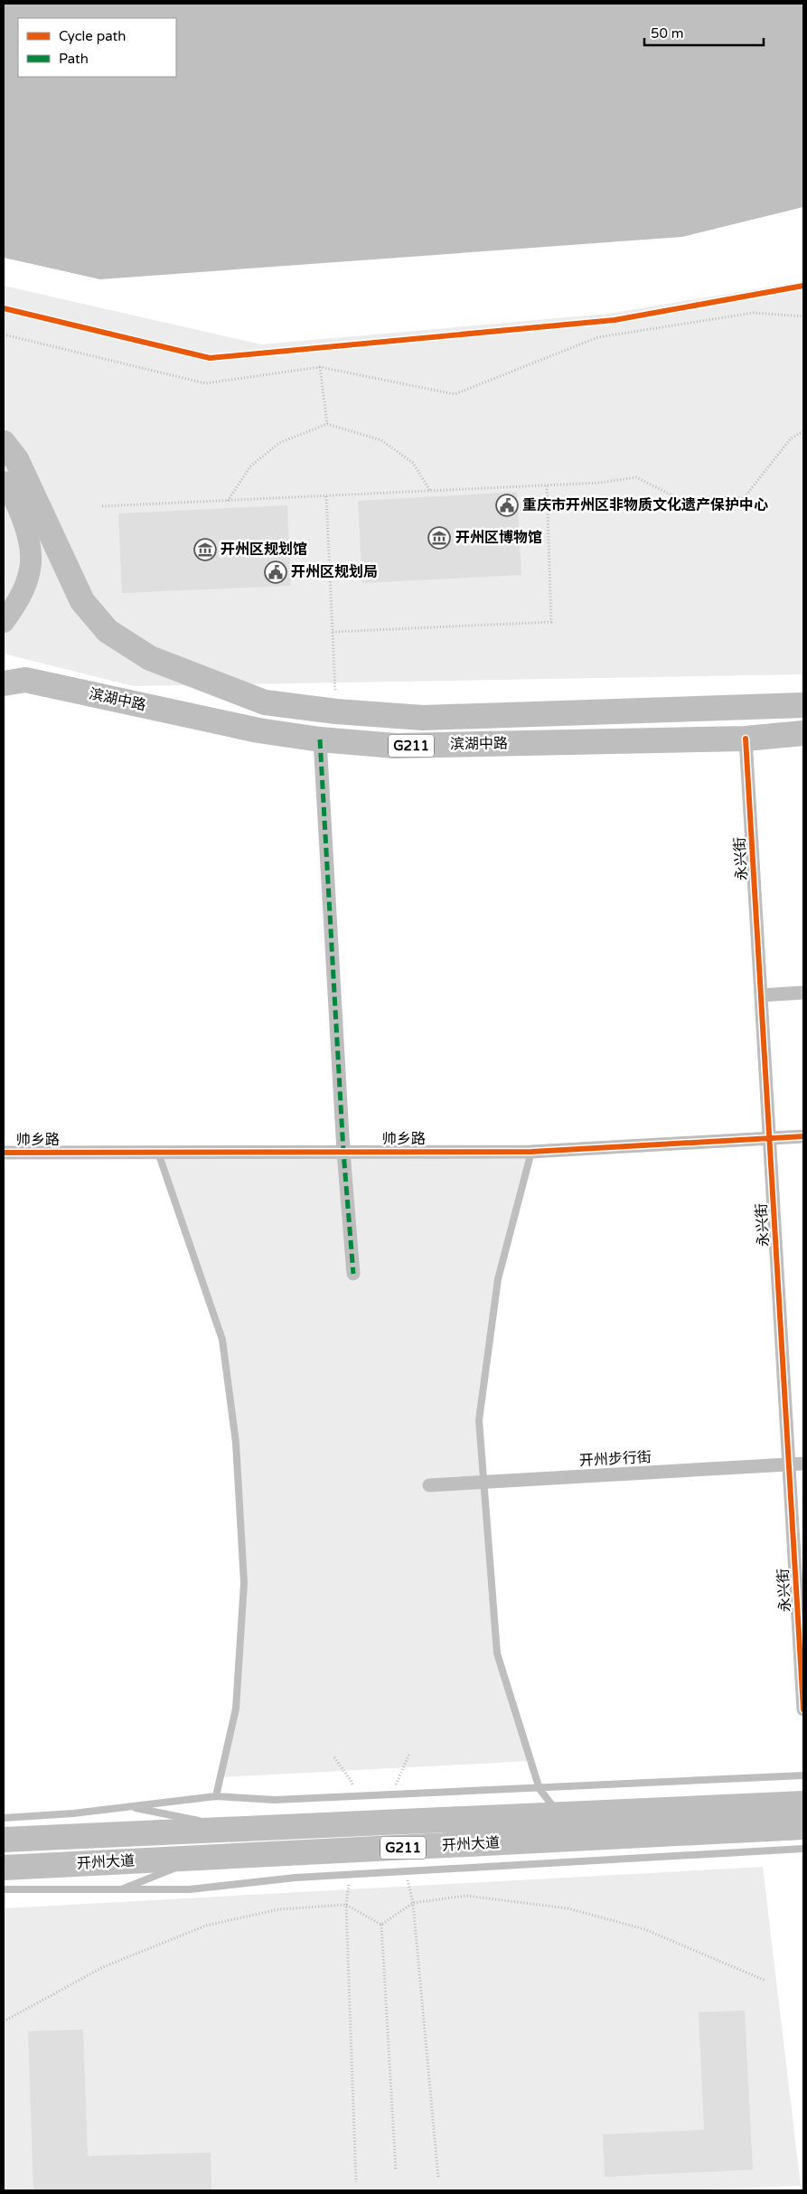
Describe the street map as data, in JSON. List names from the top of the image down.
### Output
{
  "streets": {
    "highway": ["滨湖中路", "G211", "开州大道"],
    "street": ["永兴街", "帅乡路", "开州步行街"]
  },
  "crossings": [
    ["滨湖中路", "永兴街"],
    ["永兴街", "帅乡路"],
    ["永兴街", "开州步行街"]
  ],
  "places": {
    "public building": ["重庆市开州区非物质文化遗产保护中心", "开州区规划局"],
    "museum": ["开州区博物馆", "开州区规划馆"]
  },
  "legend": ["Cycle path", "Path"],
  "scale_bar": "50 m"
}
